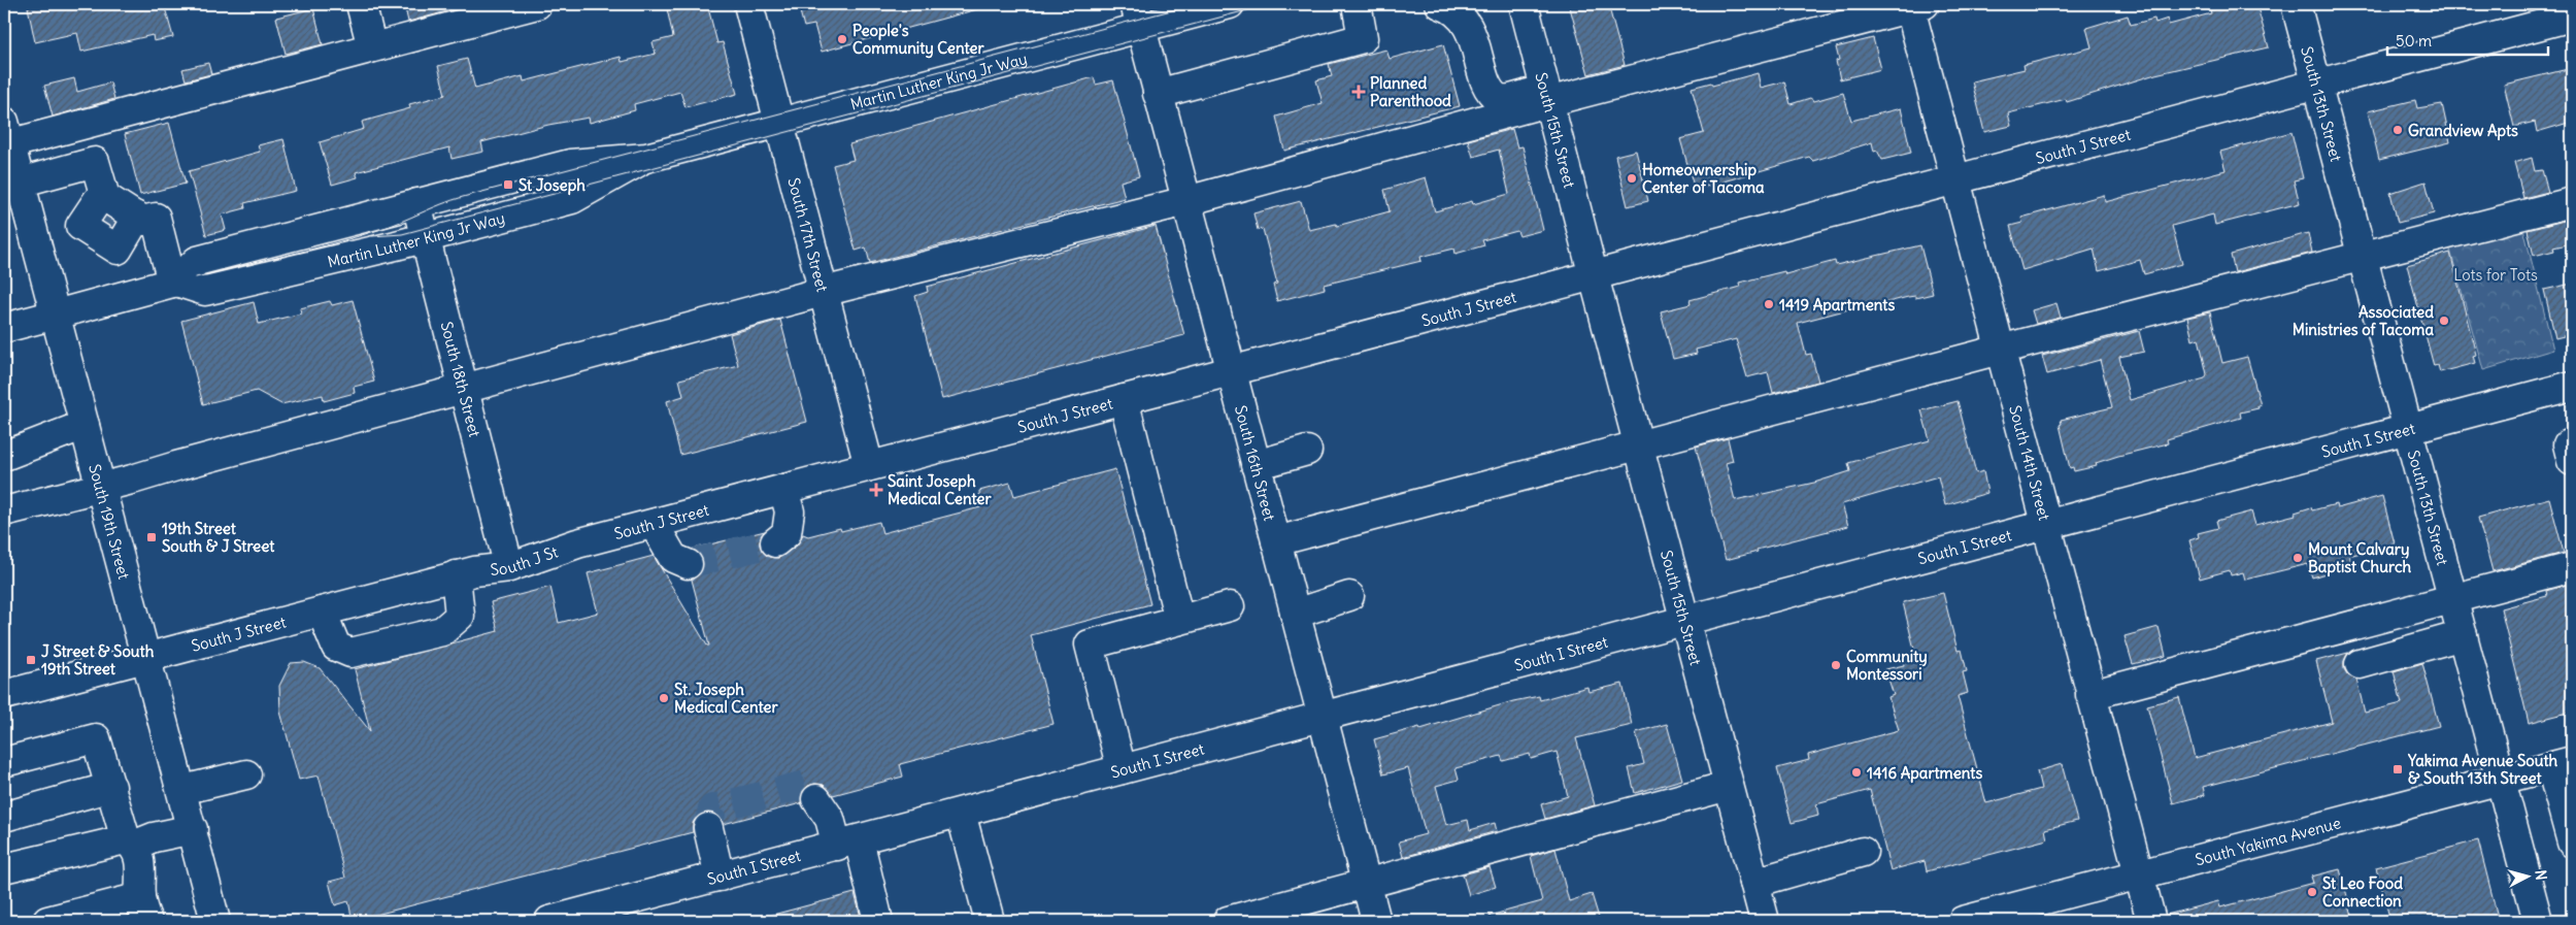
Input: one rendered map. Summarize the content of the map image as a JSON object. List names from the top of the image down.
{
  "streets": {
    "street": [
      "Martin Luther King Jr Way",
      "South 13th Street",
      "South 15th Street",
      "South J Street",
      "South 17th Street",
      "South 18th Street",
      "South I Street",
      "South 16th Street",
      "South 14th Street",
      "South 19th Street",
      "South J St",
      "South Yakima Avenue"
    ]
  },
  "crossings": [
    ["Martin Luther King Jr Way", "South 17th Street"],
    ["Martin Luther King Jr Way", "South 18th Street"],
    ["Martin Luther King Jr Way", "South 16th Street"],
    ["South 13th Street", "South J Street"],
    ["South 13th Street", "South I Street"],
    ["South 13th Street", "South Yakima Avenue"],
    ["South 15th Street", "South J Street"],
    ["South 15th Street", "South I Street"],
    ["South J Street", "South 17th Street"],
    ["South J Street", "South 16th Street"],
    ["South J Street", "South 14th Street"],
    ["South J Street", "South 19th Street"],
    ["South J Street", "South J St"],
    ["South 18th Street", "South J St"],
    ["South I Street", "South 16th Street"],
    ["South I Street", "South 14th Street"],
    ["South 14th Street", "South Yakima Avenue"]
  ],
  "parks": ["Lots for Tots"],
  "places": {
    "other": [
      "People's Community Center",
      "Grandview Apts",
      "Homeownership Center of Tacoma",
      "1419 Apartments",
      "Associated Ministries of Tacoma",
      "Mount Calvary Baptist Church",
      "Community Montessori",
      "St. Joseph Medical Center",
      "1416 Apartments",
      "St Leo Food Connection"
    ],
    "health": ["Planned Parenthood", "Saint Joseph Medical Center"],
    "transit": [
      "St Joseph",
      "19th Street South & J Street",
      "J Street & South 19th Street",
      "Yakima Avenue South & South 13th Street"
    ]
  },
  "scale_bar": "50 m",
  "north": "right"
}
